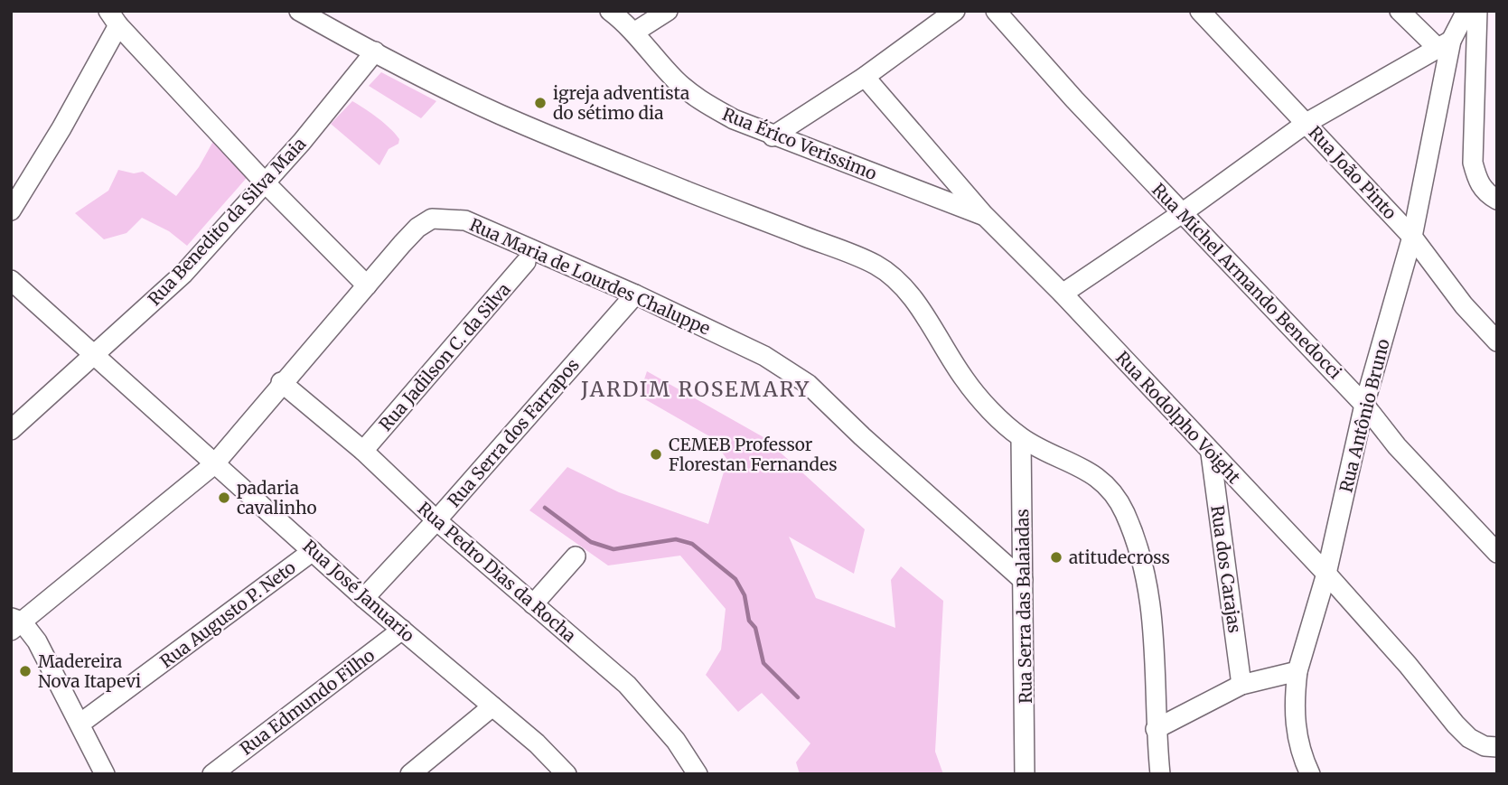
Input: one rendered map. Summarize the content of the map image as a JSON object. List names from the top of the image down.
{
  "streets": {
    "street": [
      "Rua Érico Verissimo",
      "Rua João Pinto",
      "Rua Benedito da Silva Maia",
      "Rua Maria de Lourdes Chaluppe",
      "Rua Michel Armando Benedocci",
      "Rua Jadilson C. da Silva",
      "Rua Antônio Bruno",
      "Rua Rodolpho Voight",
      "Rua Serra dos Farrapos",
      "Rua dos Carajas",
      "Rua Pedro Dias da Rocha",
      "Rua José Januario",
      "Rua Serra das Balaiadas",
      "Rua Augusto P. Neto",
      "Rua Edmundo Filho"
    ]
  },
  "crossings": [
    ["Rua Érico Verissimo", "Rua Rodolpho Voight"],
    ["Rua João Pinto", "Rua Antônio Bruno"],
    ["Rua Benedito da Silva Maia", "Rua José Januario"],
    ["Rua Maria de Lourdes Chaluppe", "Rua Serra dos Farrapos"],
    ["Rua Maria de Lourdes Chaluppe", "Rua Pedro Dias da Rocha"],
    ["Rua Maria de Lourdes Chaluppe", "Rua José Januario"],
    ["Rua Maria de Lourdes Chaluppe", "Rua Serra das Balaiadas"],
    ["Rua Michel Armando Benedocci", "Rua Antônio Bruno"],
    ["Rua Jadilson C. da Silva", "Rua Pedro Dias da Rocha"],
    ["Rua Antônio Bruno", "Rua Rodolpho Voight"],
    ["Rua Rodolpho Voight", "Rua dos Carajas"],
    ["Rua Serra dos Farrapos", "Rua Pedro Dias da Rocha"],
    ["Rua Serra dos Farrapos", "Rua José Januario"],
    ["Rua José Januario", "Rua Augusto P. Neto"],
    ["Rua José Januario", "Rua Edmundo Filho"]
  ],
  "districts": ["JARDIM ROSEMARY"],
  "places": [
    "igreja adventista do sétimo dia",
    "CEMEB Professor Florestan Fernandes",
    "padaria cavalinho",
    "atitudecross",
    "Madereira Nova Itapevi"
  ]
}
